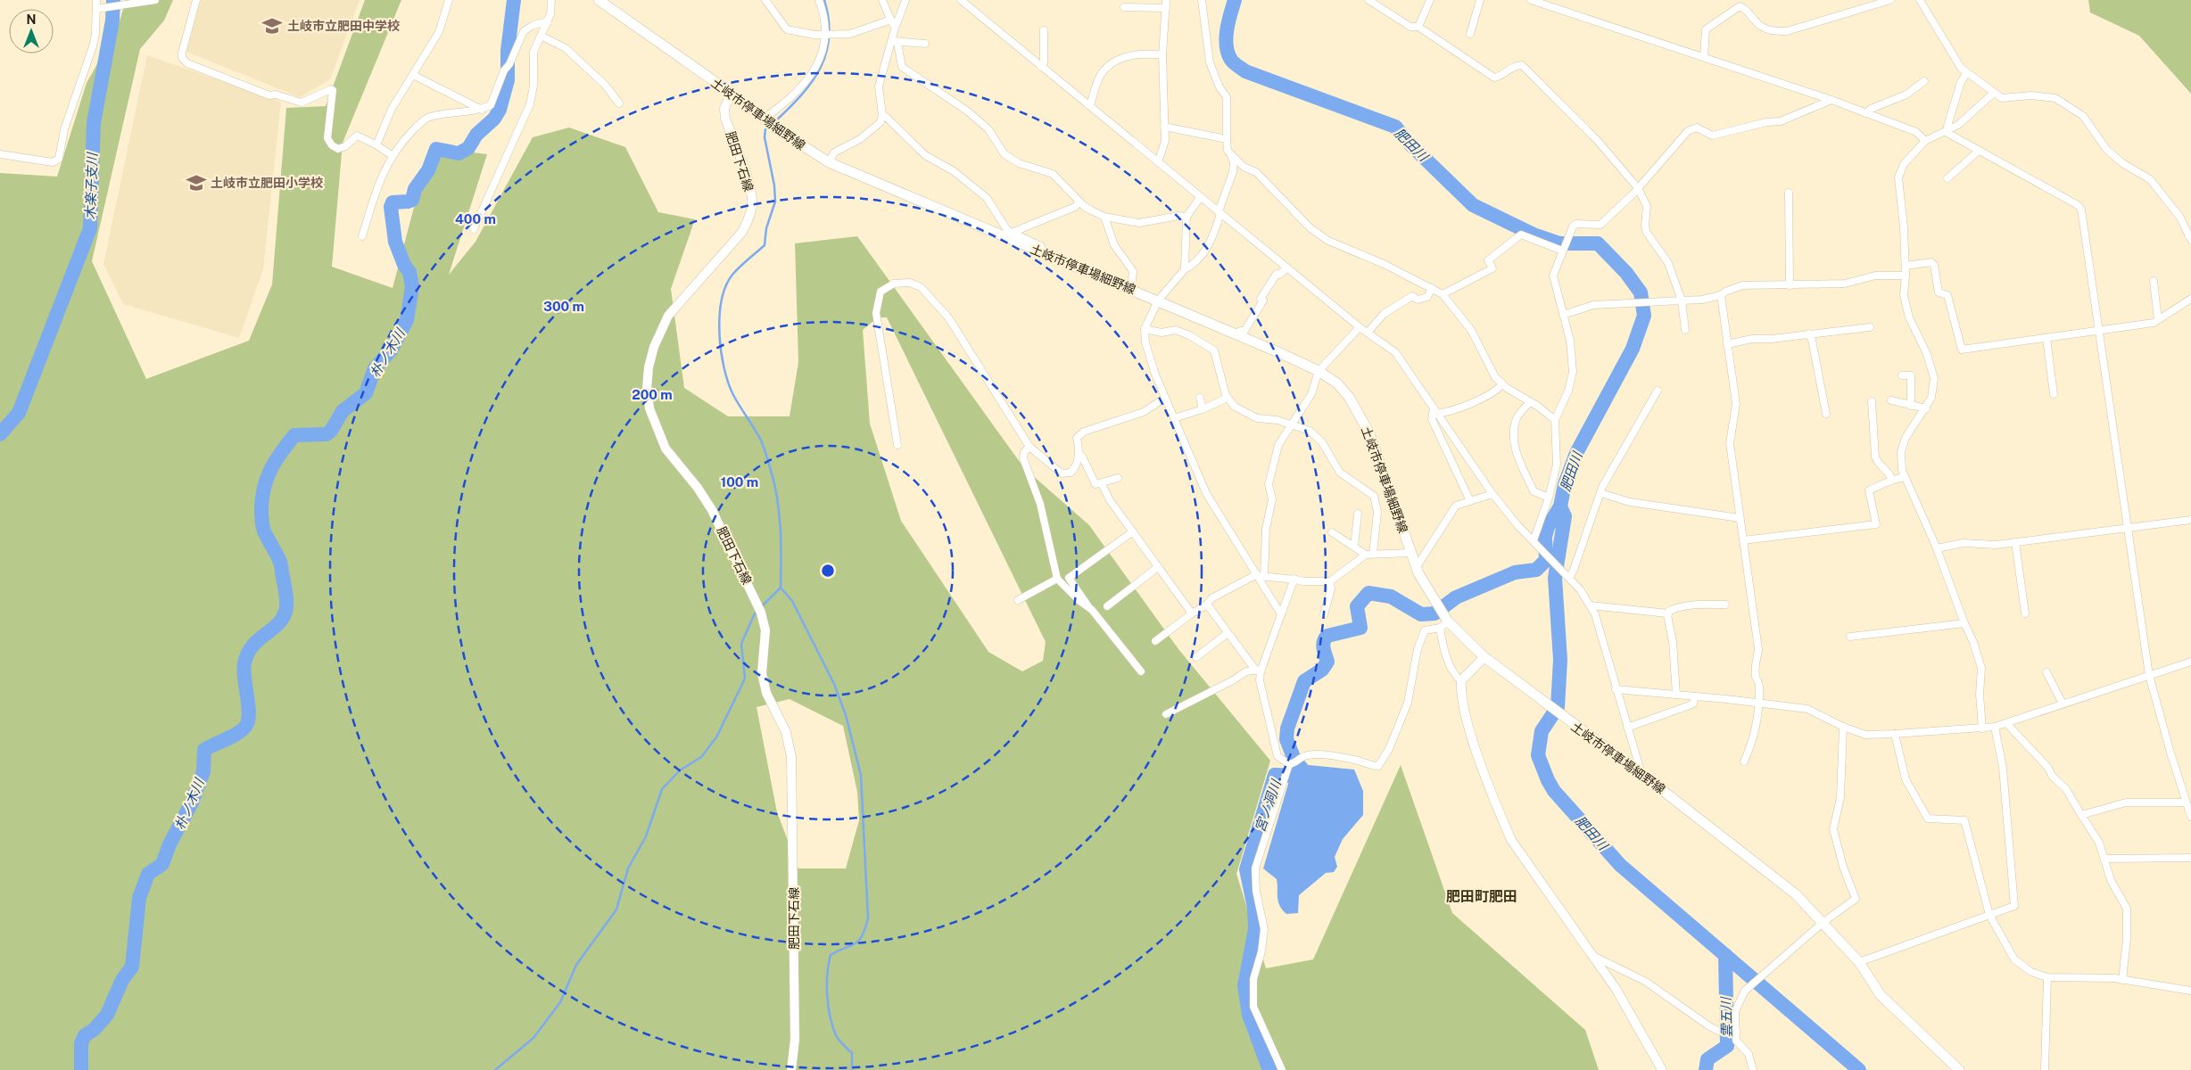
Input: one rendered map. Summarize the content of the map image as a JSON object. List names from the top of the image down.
{
  "streets": {
    "main road": ["土岐市停車場細野線", "肥田下石線"]
  },
  "crossings": [
    ["土岐市停車場細野線", "肥田下石線"]
  ],
  "districts": ["肥田町肥田"],
  "water": [
    "肥田川",
    "木楽子支川",
    "朴ノ木川",
    "宮ノ洞川",
    "雲五川"
  ],
  "places": {
    "school or university": ["土岐市立肥田中学校", "土岐市立肥田小学校"]
  },
  "north": "top",
  "rings": [
    "400 m",
    "300 m",
    "200 m",
    "100 m"
  ]
}
